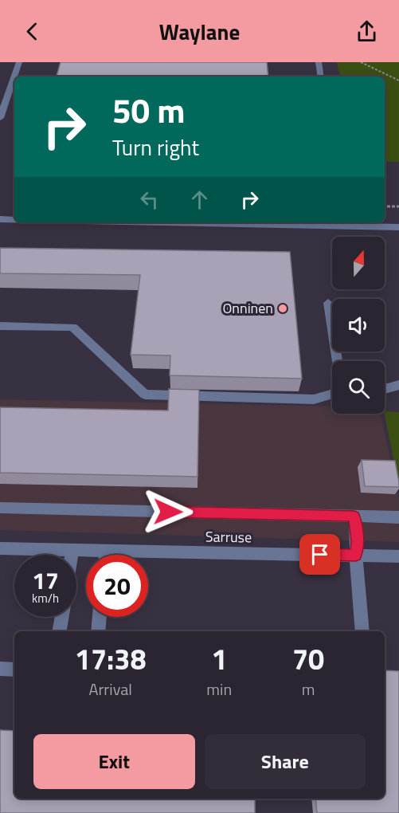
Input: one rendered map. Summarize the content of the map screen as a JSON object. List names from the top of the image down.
{
  "streets": {
    "lane": ["Sarruse"]
  },
  "places": ["Onninen"],
  "north": "top",
  "page": {
    "header": "Waylane",
    "turn": ["50 m", "Turn right"],
    "speed": "17 km/h",
    "limit": "20",
    "eta": [
      "17:38",
      "Arrival",
      "1",
      "min",
      "70",
      "m"
    ],
    "buttons": ["Exit", "Share"]
  }
}
